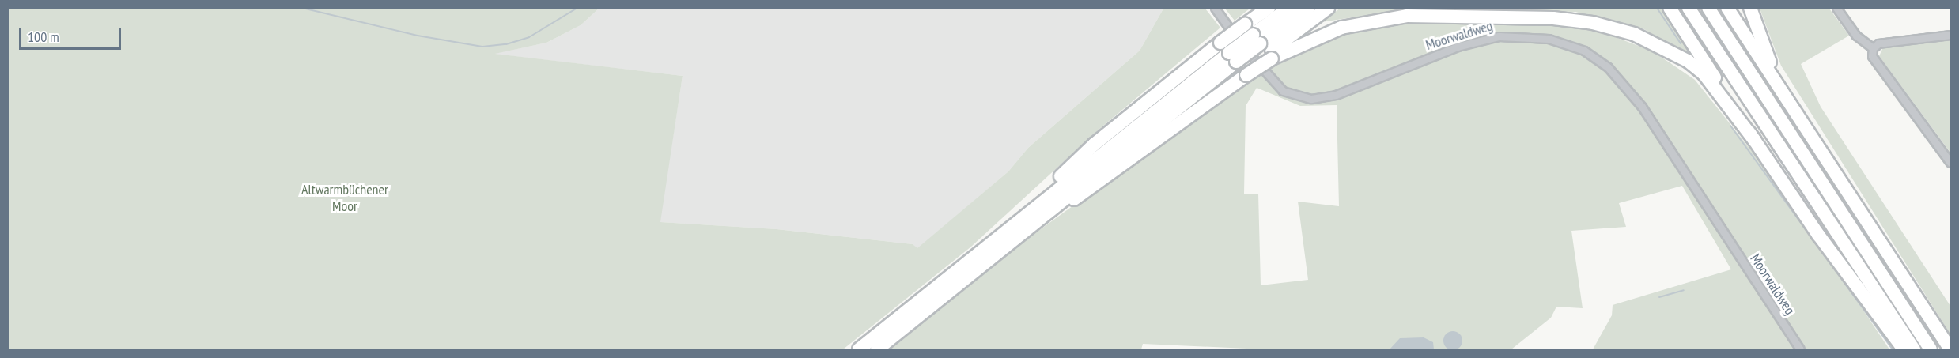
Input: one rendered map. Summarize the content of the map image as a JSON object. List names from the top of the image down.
{
  "streets": {
    "street": ["Moorwaldweg"]
  },
  "parks": ["Altwarmbüchener Moor"],
  "scale_bar": "100 m"
}
